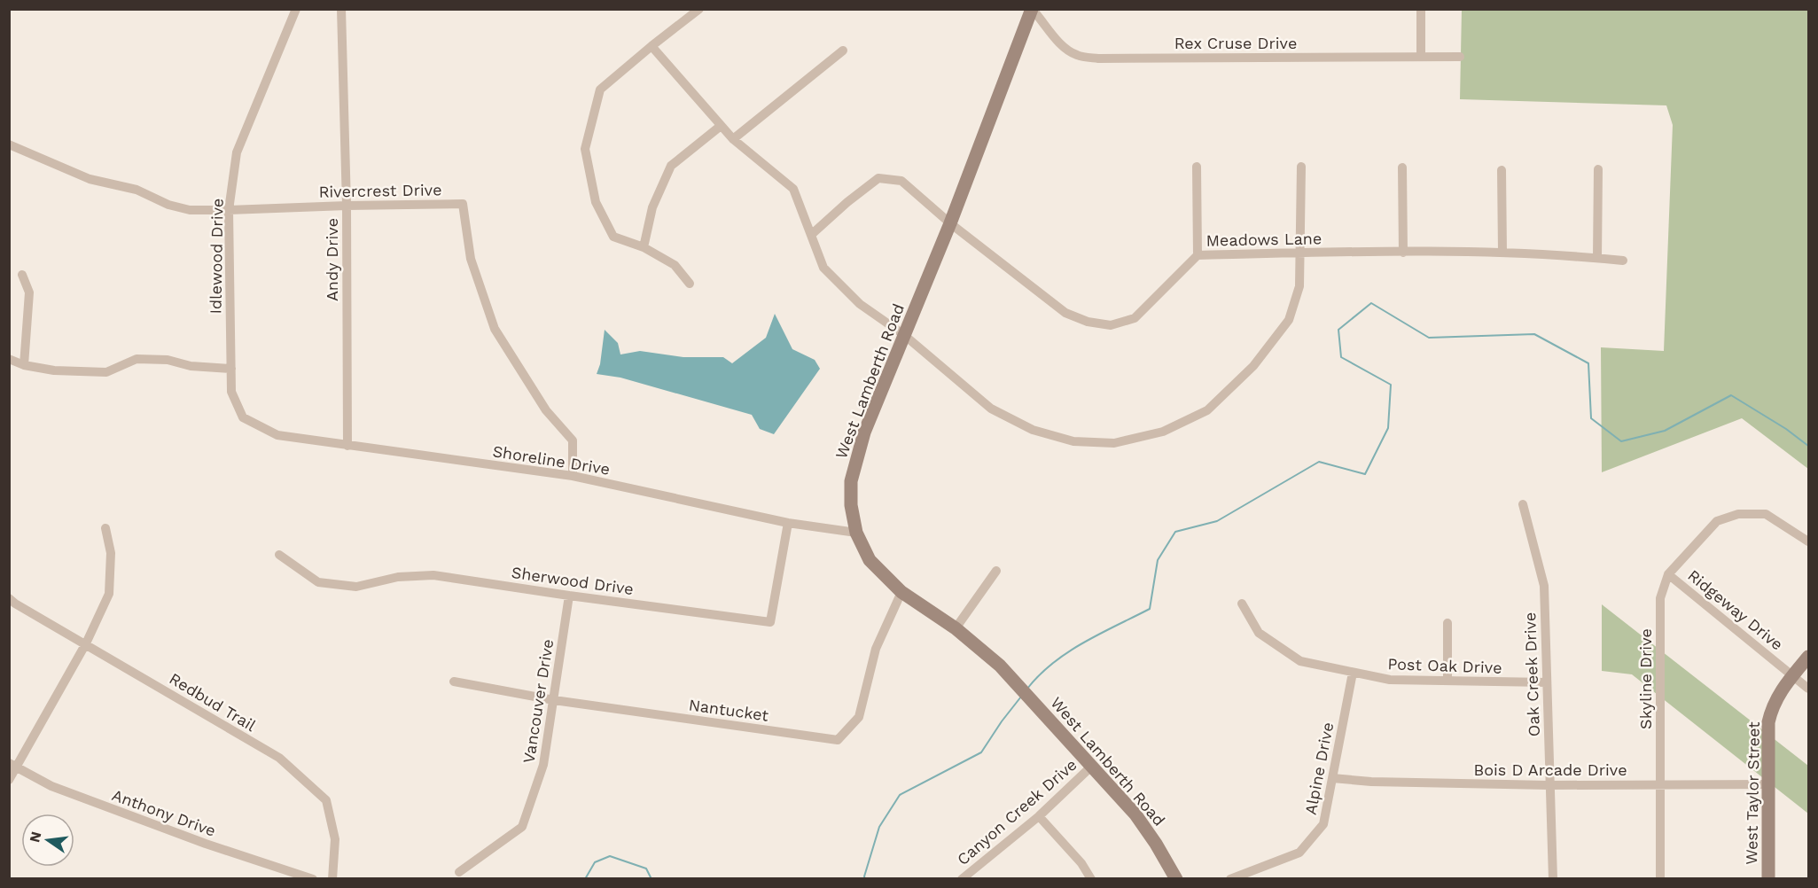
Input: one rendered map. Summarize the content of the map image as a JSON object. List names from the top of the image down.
{
  "streets": {
    "street": [
      "Rex Cruse Drive",
      "Rivercrest Drive",
      "Meadows Lane",
      "Idlewood Drive",
      "Andy Drive",
      "West Lamberth Road",
      "Shoreline Drive",
      "Sherwood Drive",
      "Ridgeway Drive",
      "Post Oak Drive",
      "Oak Creek Drive",
      "Skyline Drive",
      "Vancouver Drive",
      "Redbud Trail",
      "Nantucket",
      "Alpine Drive",
      "Bois D Arcade Drive",
      "West Taylor Street",
      "Canyon Creek Drive",
      "Anthony Drive"
    ]
  },
  "crossings": [
    ["Rex Cruse Drive", "West Lamberth Road"],
    ["Rivercrest Drive", "Idlewood Drive"],
    ["Rivercrest Drive", "Andy Drive"],
    ["Rivercrest Drive", "Shoreline Drive"],
    ["Meadows Lane", "West Lamberth Road"],
    ["Idlewood Drive", "Shoreline Drive"],
    ["Andy Drive", "Shoreline Drive"],
    ["West Lamberth Road", "Shoreline Drive"],
    ["West Lamberth Road", "Nantucket"],
    ["West Lamberth Road", "Canyon Creek Drive"],
    ["Shoreline Drive", "Sherwood Drive"],
    ["Sherwood Drive", "Vancouver Drive"],
    ["Ridgeway Drive", "Skyline Drive"],
    ["Ridgeway Drive", "West Taylor Street"],
    ["Post Oak Drive", "Oak Creek Drive"],
    ["Post Oak Drive", "Alpine Drive"],
    ["Oak Creek Drive", "Bois D Arcade Drive"],
    ["Skyline Drive", "Bois D Arcade Drive"],
    ["Vancouver Drive", "Nantucket"],
    ["Alpine Drive", "Bois D Arcade Drive"],
    ["Bois D Arcade Drive", "West Taylor Street"]
  ],
  "north": "left"
}
